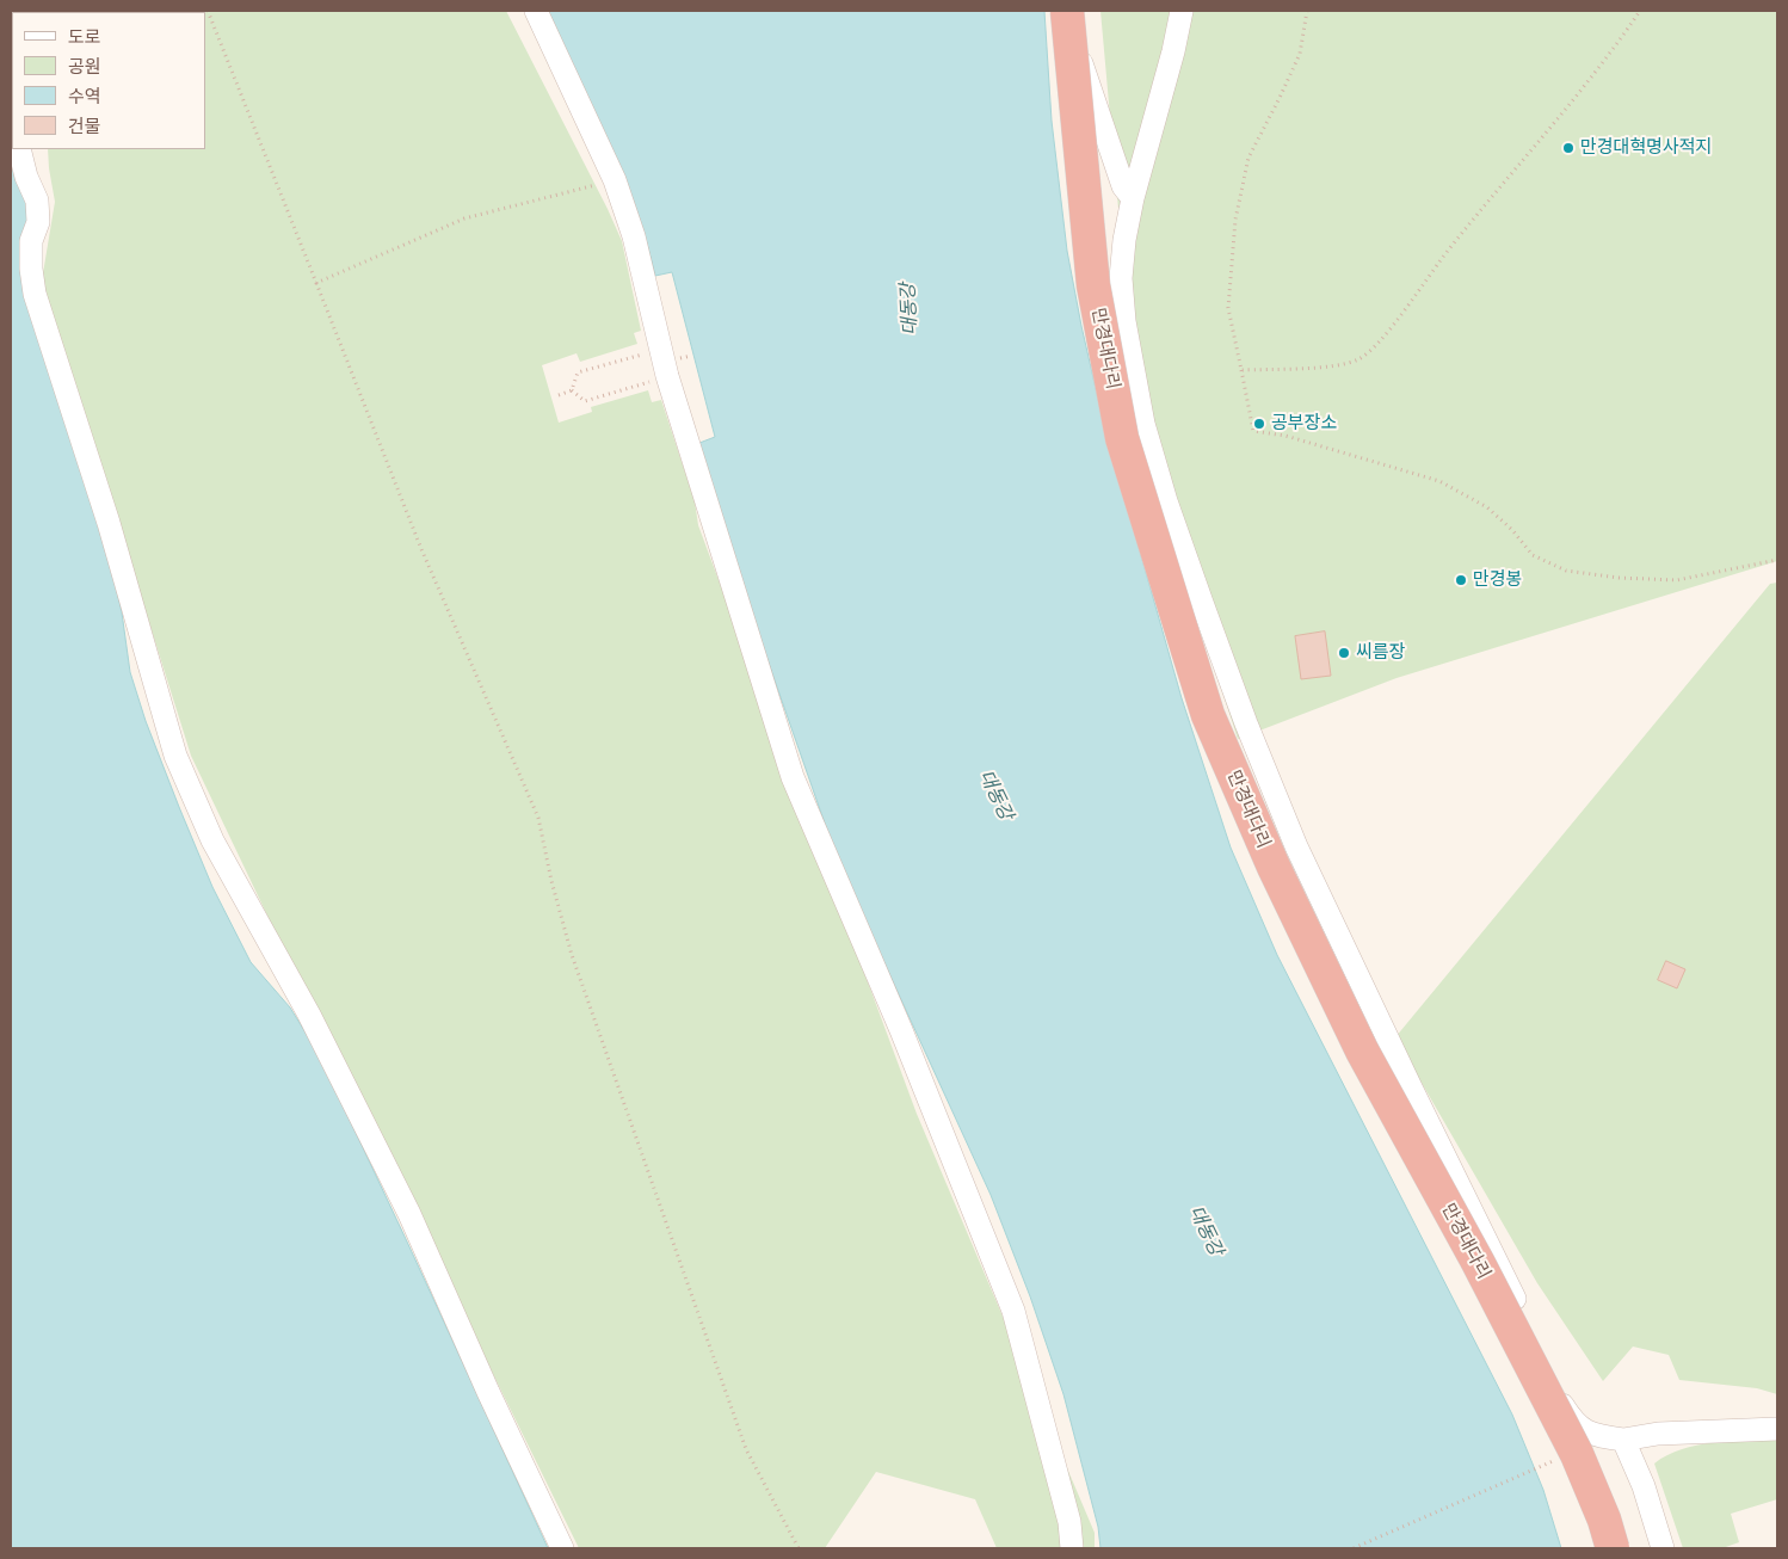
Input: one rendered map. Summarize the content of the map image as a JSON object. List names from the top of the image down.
{
  "streets": {
    "highway": ["만경대다리"]
  },
  "water": ["대동강"],
  "places": [
    "만경대혁명사적지",
    "공부장소",
    "만경봉",
    "씨름장"
  ],
  "legend": [
    "도로",
    "공원",
    "수역",
    "건물"
  ]
}
